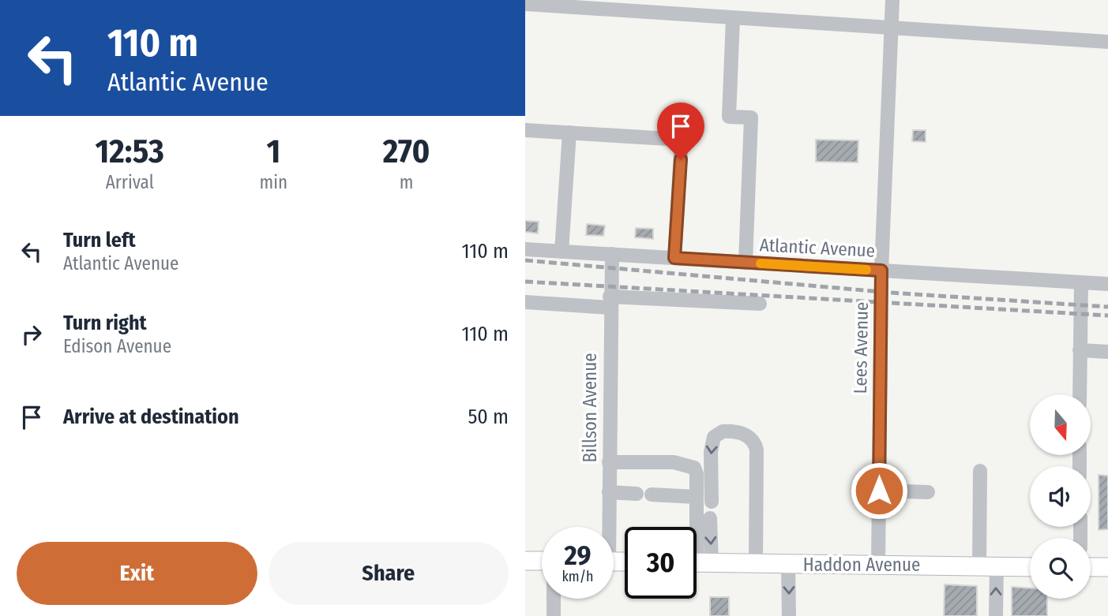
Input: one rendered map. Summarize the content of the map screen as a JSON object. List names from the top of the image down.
{
  "streets": {
    "main road": ["Haddon Avenue"],
    "street": ["Atlantic Avenue", "Lees Avenue", "Billson Avenue"]
  },
  "crossings": [
    ["Atlantic Avenue", "Lees Avenue"],
    ["Atlantic Avenue", "Billson Avenue"],
    ["Lees Avenue", "Haddon Avenue"]
  ],
  "north": "bottom",
  "page": {
    "turn": ["110 m", "Atlantic Avenue"],
    "eta": [
      "12:53",
      "Arrival",
      "1",
      "min",
      "270",
      "m"
    ],
    "list": [
      {
        "name": "Turn left",
        "note": "Atlantic Avenue",
        "value": "110 m"
      },
      {
        "name": "Turn right",
        "note": "Edison Avenue",
        "value": "110 m"
      },
      {
        "name": "Arrive at destination",
        "value": "50 m"
      }
    ],
    "speed": "29 km/h",
    "limit": "30",
    "buttons": ["Exit", "Share"]
  }
}
